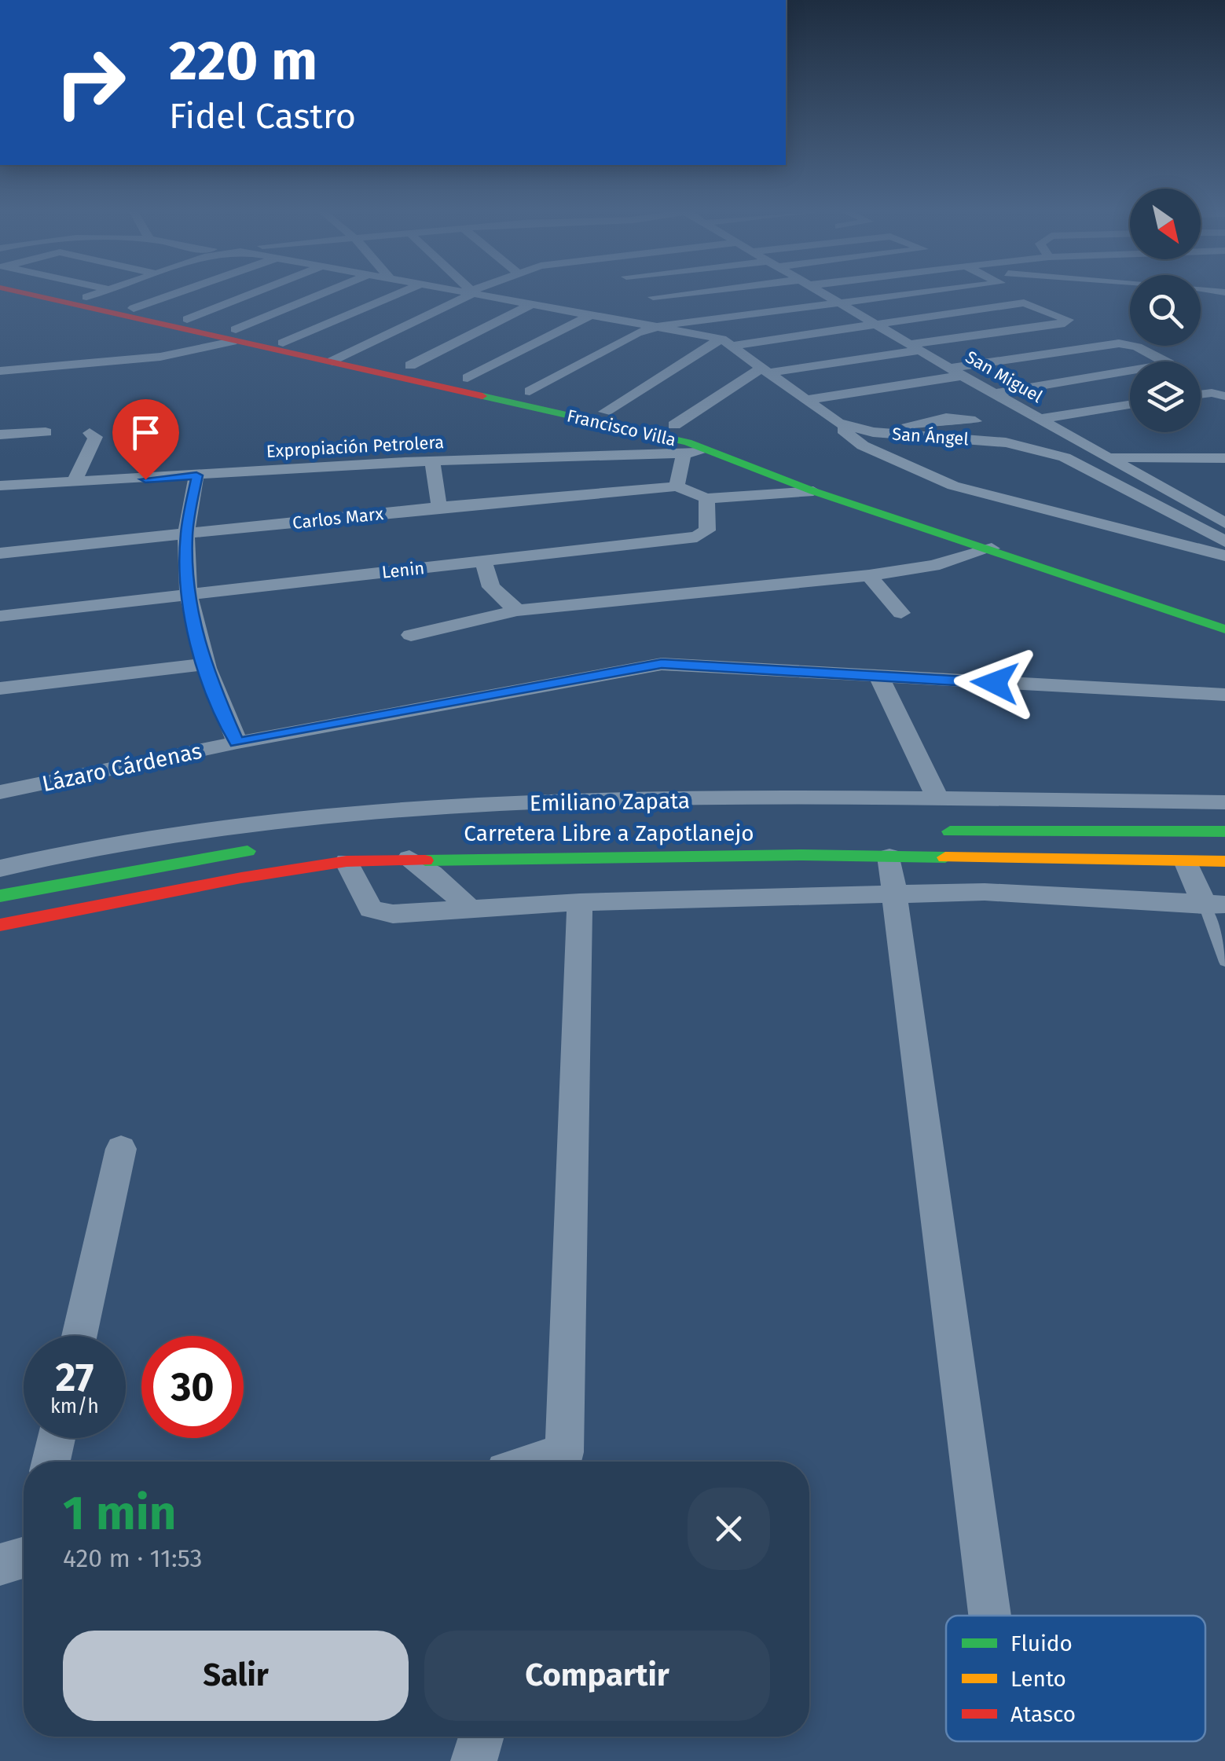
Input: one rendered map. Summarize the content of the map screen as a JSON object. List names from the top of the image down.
{
  "streets": {
    "street": [
      "San Miguel",
      "Francisco Villa",
      "San Ángel",
      "Expropiación Petrolera",
      "Carlos Marx",
      "Lenin",
      "Lázaro Cárdenas",
      "Emiliano Zapata",
      "Carretera Libre a Zapotlanejo"
    ]
  },
  "crossings": [
    ["Francisco Villa", "Expropiación Petrolera"]
  ],
  "legend": ["Fluido", "Lento", "Atasco"],
  "north": "bottom right",
  "page": {
    "turn": ["220 m", "Fidel Castro"],
    "speed": "27 km/h",
    "limit": "30",
    "heading": ["1 min", "420 m · 11:53"],
    "buttons": ["Salir", "Compartir"]
  }
}
